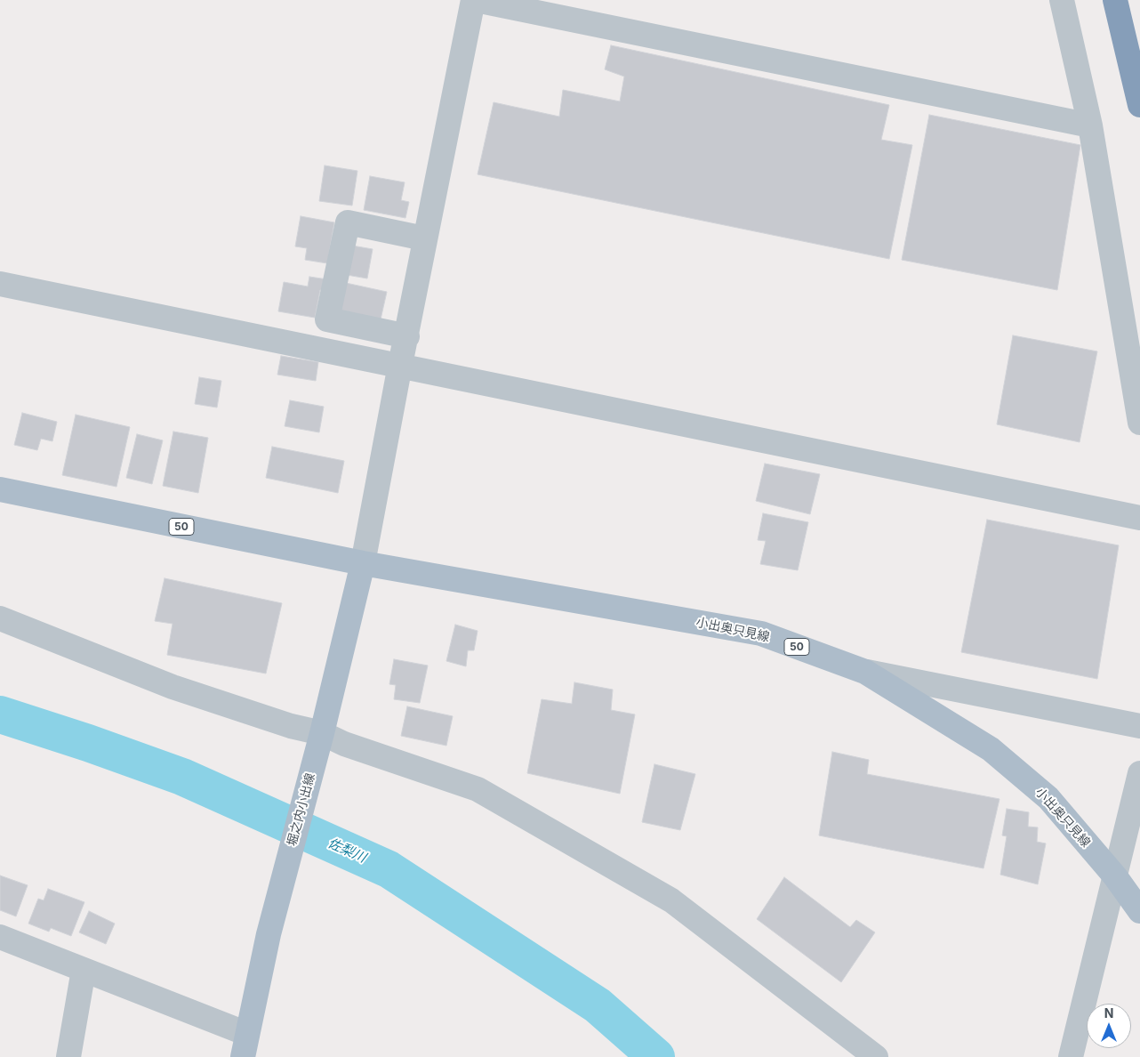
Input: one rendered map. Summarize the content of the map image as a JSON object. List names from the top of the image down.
{
  "streets": {
    "main road": ["50", "小出奥只見線", "堀之内小出線"]
  },
  "crossings": [
    ["50", "小出奥只見線"],
    ["50", "堀之内小出線"],
    ["小出奥只見線", "堀之内小出線"]
  ],
  "water": ["佐梨川"],
  "north": "top"
}
